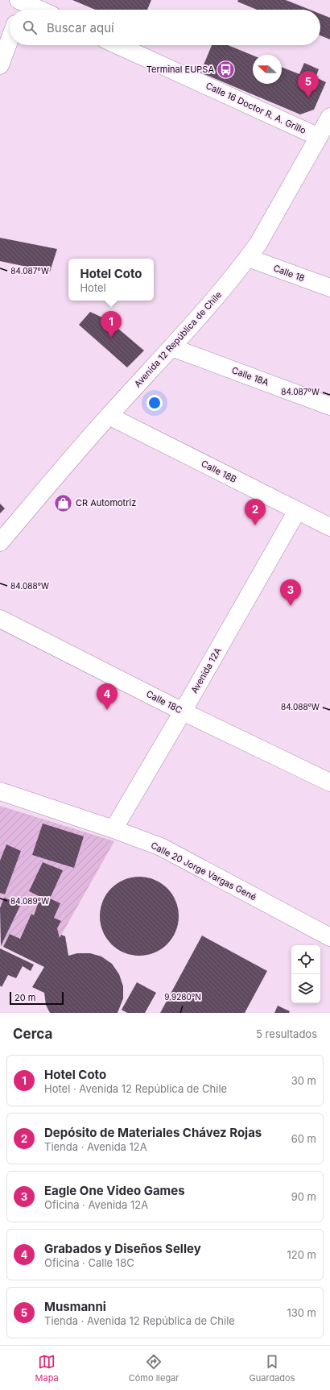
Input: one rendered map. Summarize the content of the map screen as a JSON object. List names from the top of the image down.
{
  "streets": {
    "street": [
      "Calle 16 Doctor R. A. Grillo",
      "Calle 18",
      "Avenida 12 República de Chile",
      "Calle 18A",
      "Calle 18B",
      "Avenida 12A",
      "Calle 18C",
      "Calle 20 Jorge Vargas Gené"
    ]
  },
  "crossings": [
    ["Calle 16 Doctor R. A. Grillo", "Avenida 12 República de Chile"],
    ["Calle 18", "Avenida 12 República de Chile"],
    ["Avenida 12 República de Chile", "Calle 18A"],
    ["Avenida 12 República de Chile", "Calle 18B"],
    ["Calle 18B", "Avenida 12A"],
    ["Avenida 12A", "Calle 18C"],
    ["Avenida 12A", "Calle 20 Jorge Vargas Gené"]
  ],
  "places": {
    "bus stop": ["Terminal EUPSA"],
    "shop": ["CR Automotriz"]
  },
  "scale_bar": "20 m",
  "north": "left",
  "page": {
    "search": "Buscar aquí",
    "pins": [
      "5",
      "1",
      "2",
      "3",
      "4"
    ],
    "popup": ["Hotel Coto", "Hotel"],
    "scale": "20 m",
    "heading": ["Cerca", "5 resultados"],
    "list": [
      {
        "mark": "1",
        "name": "Hotel Coto",
        "note": "Hotel · Avenida 12 República de Chile",
        "value": "30 m"
      },
      {
        "mark": "2",
        "name": "Depósito de Materiales Chávez Rojas",
        "note": "Tienda · Avenida 12A",
        "value": "60 m"
      },
      {
        "mark": "3",
        "name": "Eagle One Video Games",
        "note": "Oficina · Avenida 12A",
        "value": "90 m"
      },
      {
        "mark": "4",
        "name": "Grabados y Diseños Selley",
        "note": "Oficina · Calle 18C",
        "value": "120 m"
      },
      {
        "mark": "5",
        "name": "Musmanni",
        "note": "Tienda · Avenida 12 República de Chile",
        "value": "130 m"
      }
    ],
    "nav": ["Mapa", "Cómo llegar", "Guardados"]
  },
  "coordinates": [
    "84.087°W",
    "84.088°W",
    "84.089°W",
    "9.9280°N"
  ]
}
